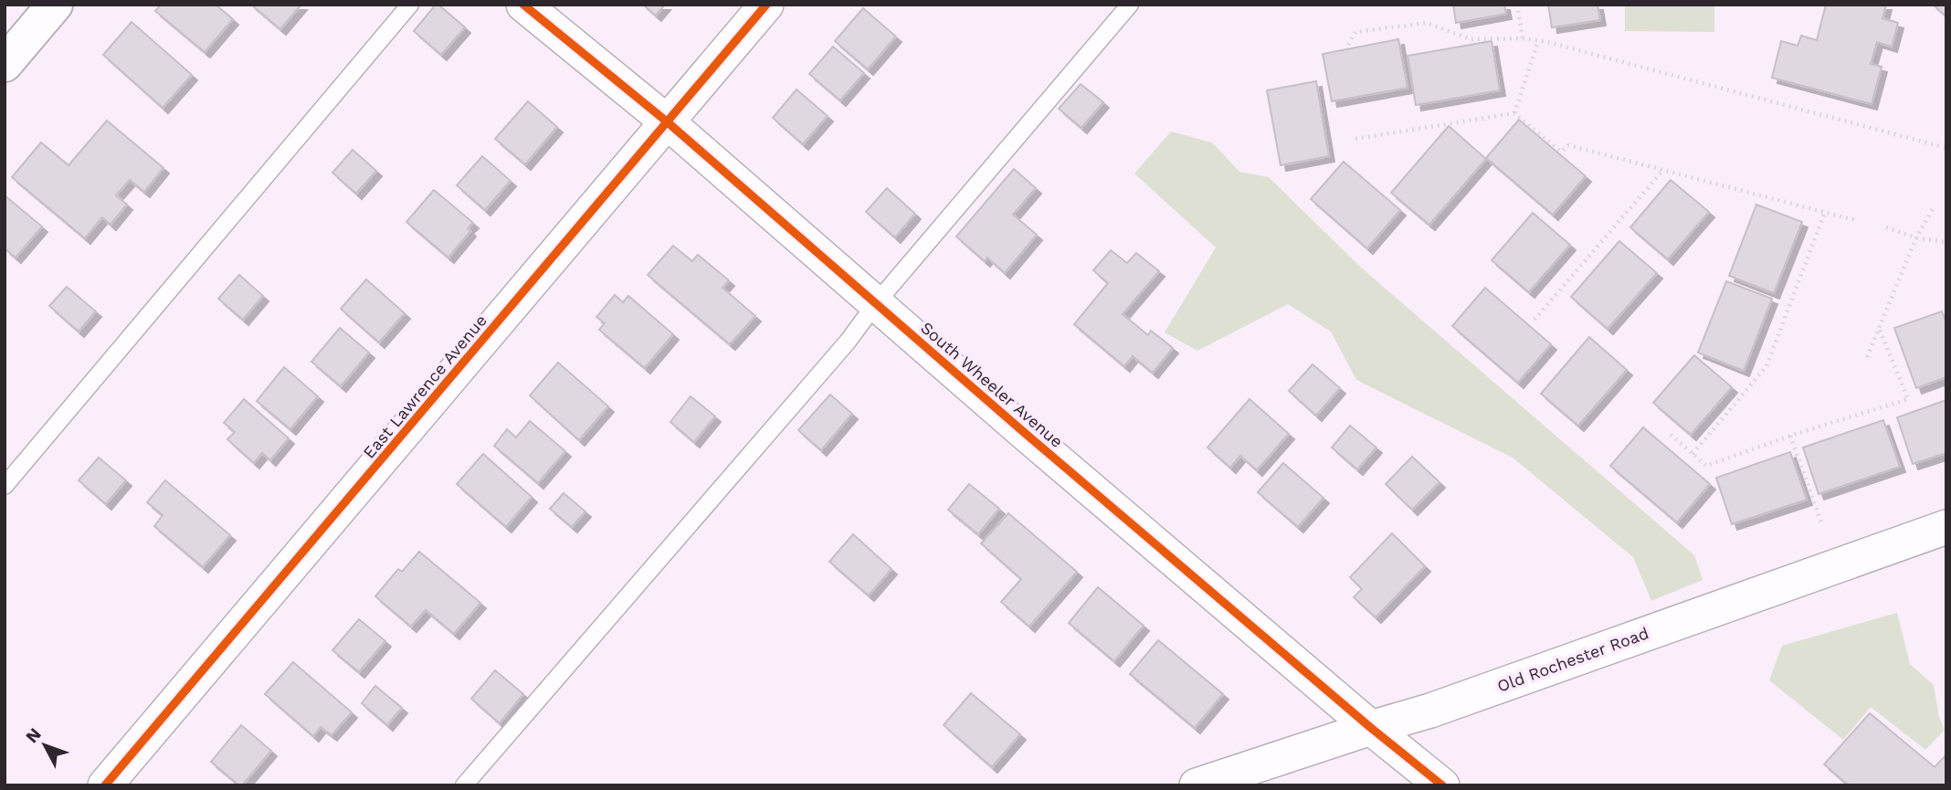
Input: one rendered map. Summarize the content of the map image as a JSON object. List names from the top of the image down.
{
  "streets": {
    "street": ["South Wheeler Avenue", "East Lawrence Avenue", "Old Rochester Road"]
  },
  "crossings": [
    ["South Wheeler Avenue", "East Lawrence Avenue"],
    ["South Wheeler Avenue", "Old Rochester Road"]
  ],
  "north": "top left"
}
